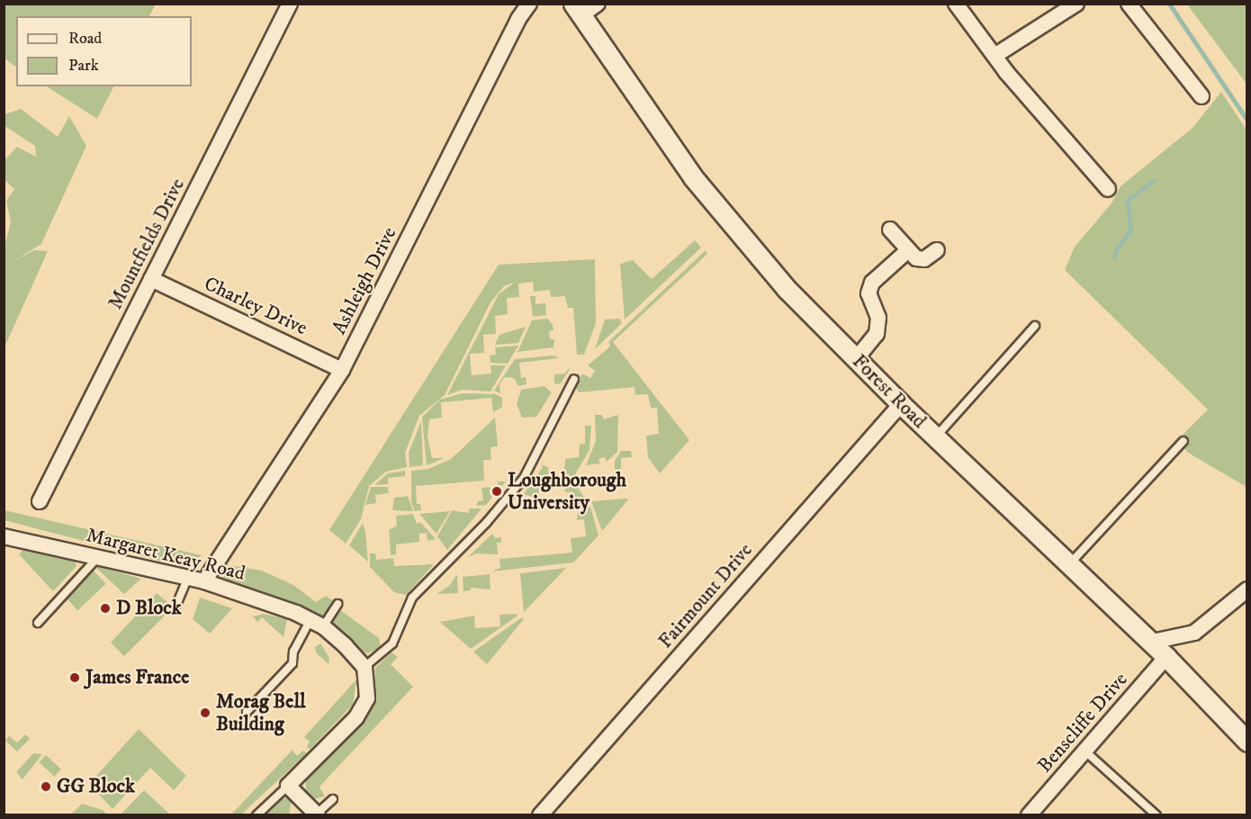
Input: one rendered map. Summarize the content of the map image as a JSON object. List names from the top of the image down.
{
  "streets": {
    "street": [
      "Mountfields Drive",
      "Ashleigh Drive",
      "Charley Drive",
      "Forest Road",
      "Margaret Keay Road",
      "Fairmount Drive",
      "Benscliffe Drive"
    ]
  },
  "crossings": [
    ["Mountfields Drive", "Charley Drive"],
    ["Ashleigh Drive", "Charley Drive"],
    ["Ashleigh Drive", "Margaret Keay Road"],
    ["Forest Road", "Fairmount Drive"],
    ["Forest Road", "Benscliffe Drive"]
  ],
  "places": [
    "Loughborough University",
    "D Block",
    "James France",
    "Morag Bell Building",
    "GG Block"
  ],
  "legend": ["Road", "Park"]
}
